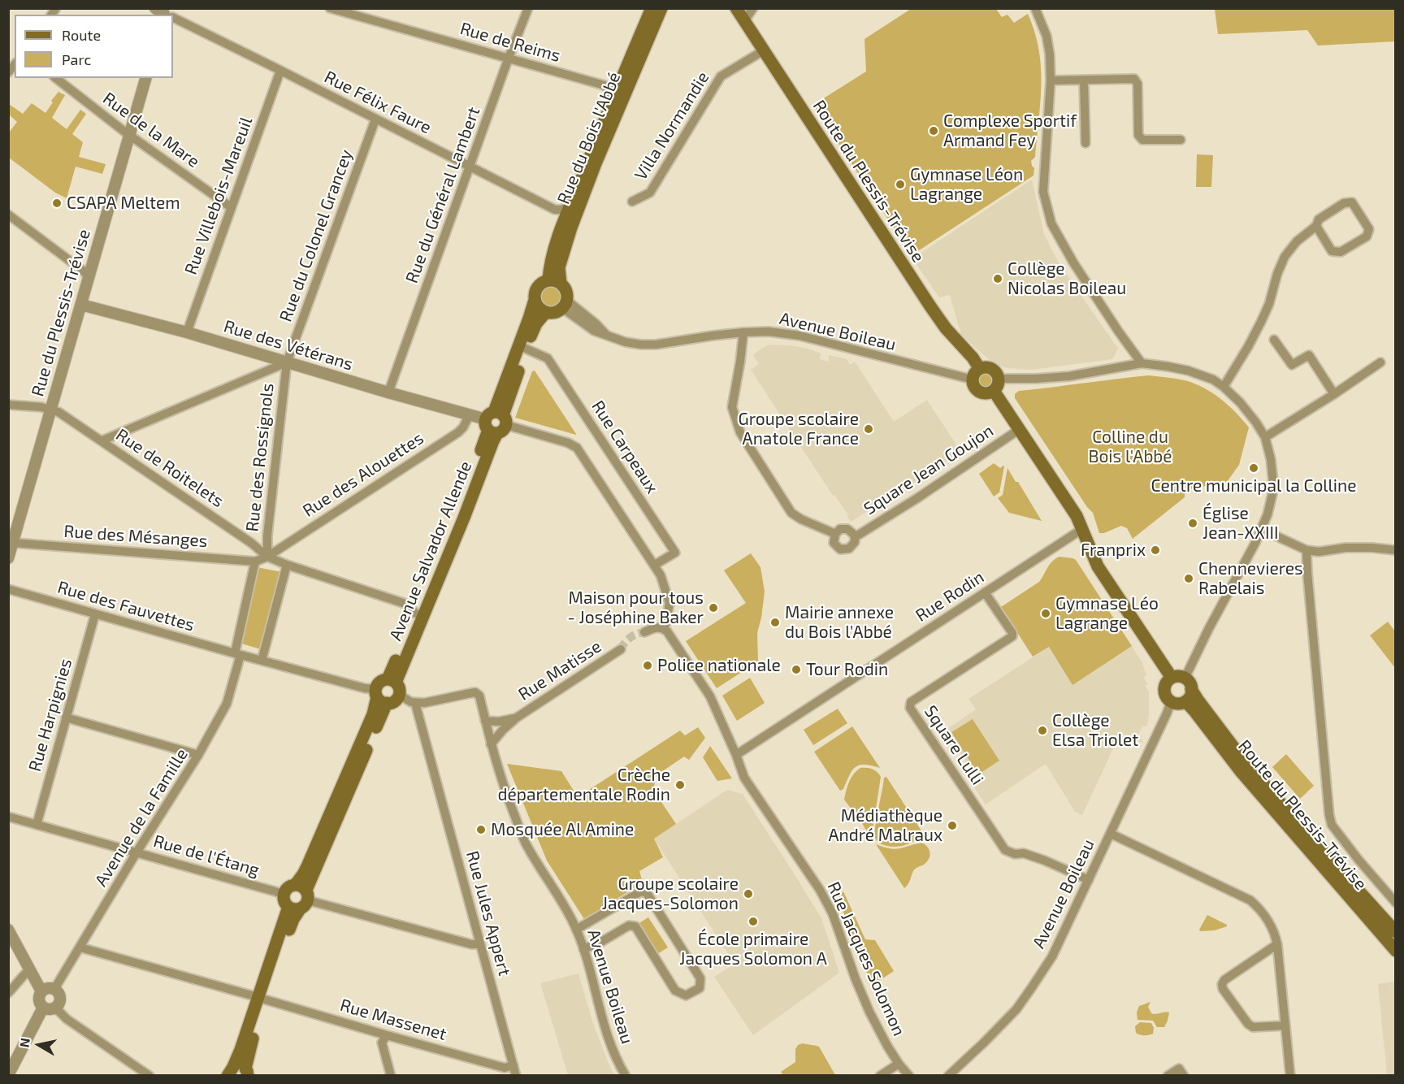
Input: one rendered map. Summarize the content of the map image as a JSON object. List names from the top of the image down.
{
  "streets": {
    "main road": ["Rue du Bois l'Abbé", "Route du Plessis-Trévise", "Avenue Salvador Allende"],
    "street": [
      "Rue de Reims",
      "Rue Félix Faure",
      "Villa Normandie",
      "Rue de la Mare",
      "Rue du Général Lambert",
      "Rue Villebois-Mareuil",
      "Rue du Colonel Grancey",
      "Rue du Plessis-Trévise",
      "Avenue Boileau",
      "Rue des Vétérans",
      "Rue Carpeaux",
      "Rue des Rossignols",
      "Rue de Roitelets",
      "Square Jean Goujon",
      "Rue des Alouettes",
      "Rue des Mésanges",
      "Rue Rodin",
      "Rue des Fauvettes",
      "Rue Matisse",
      "Rue Harpignies",
      "Square Lulli",
      "Avenue de la Famille",
      "Rue de l'Étang",
      "Rue Jules Appert",
      "Rue Jacques Solomon",
      "Rue Massenet"
    ]
  },
  "crossings": [
    ["Rue de Reims", "Rue du Général Lambert"],
    ["Rue Félix Faure", "Rue du Général Lambert"],
    ["Rue Félix Faure", "Rue Villebois-Mareuil"],
    ["Rue Félix Faure", "Rue du Colonel Grancey"],
    ["Villa Normandie", "Route du Plessis-Trévise"],
    ["Rue de la Mare", "Rue Villebois-Mareuil"],
    ["Rue de la Mare", "Rue du Plessis-Trévise"],
    ["Rue du Bois l'Abbé", "Avenue Boileau"],
    ["Rue du Bois l'Abbé", "Avenue Salvador Allende"],
    ["Route du Plessis-Trévise", "Avenue Boileau"],
    ["Rue du Général Lambert", "Rue des Vétérans"],
    ["Rue Villebois-Mareuil", "Rue des Vétérans"],
    ["Rue du Colonel Grancey", "Rue des Vétérans"],
    ["Rue du Colonel Grancey", "Rue des Rossignols"],
    ["Rue du Plessis-Trévise", "Rue des Vétérans"],
    ["Rue du Plessis-Trévise", "Rue de Roitelets"],
    ["Rue du Plessis-Trévise", "Rue des Mésanges"],
    ["Avenue Boileau", "Square Jean Goujon"],
    ["Avenue Boileau", "Avenue Salvador Allende"],
    ["Avenue Boileau", "Square Lulli"],
    ["Avenue Boileau", "Rue Jules Appert"],
    ["Rue des Vétérans", "Rue des Rossignols"],
    ["Rue des Vétérans", "Rue des Alouettes"],
    ["Rue des Vétérans", "Avenue Salvador Allende"],
    ["Rue Carpeaux", "Avenue Salvador Allende"],
    ["Rue des Rossignols", "Rue de Roitelets"],
    ["Rue des Rossignols", "Rue des Alouettes"],
    ["Rue de Roitelets", "Rue des Alouettes"],
    ["Rue de Roitelets", "Avenue Salvador Allende"],
    ["Rue des Alouettes", "Rue des Mésanges"],
    ["Rue des Alouettes", "Avenue de la Famille"],
    ["Rue des Mésanges", "Avenue de la Famille"],
    ["Rue Rodin", "Square Lulli"],
    ["Rue Rodin", "Rue Jacques Solomon"],
    ["Rue des Fauvettes", "Rue Harpignies"],
    ["Rue des Fauvettes", "Avenue de la Famille"],
    ["Rue Harpignies", "Rue de l'Étang"],
    ["Avenue de la Famille", "Rue de l'Étang"],
    ["Avenue de la Famille", "Rue Massenet"],
    ["Rue Jules Appert", "Rue Massenet"]
  ],
  "parks": ["Colline du Bois l'Abbé"],
  "places": [
    "Complexe Sportif Armand Fey",
    "Gymnase Léon Lagrange",
    "CSAPA Meltem",
    "Collège Nicolas Boileau",
    "Groupe scolaire Anatole France",
    "Centre municipal la Colline",
    "Église Jean-XXIII",
    "Franprix",
    "Chennevieres Rabelais",
    "Maison pour tous - Joséphine Baker",
    "Gymnase Léo Lagrange",
    "Mairie annexe du Bois l'Abbé",
    "Police nationale",
    "Tour Rodin",
    "Collège Elsa Triolet",
    "Crèche départementale Rodin",
    "Médiathèque André Malraux",
    "Mosquée Al Amine",
    "Groupe scolaire Jacques-Solomon",
    "École primaire Jacques Solomon A"
  ],
  "legend": ["Route", "Parc"],
  "north": "left"
}
